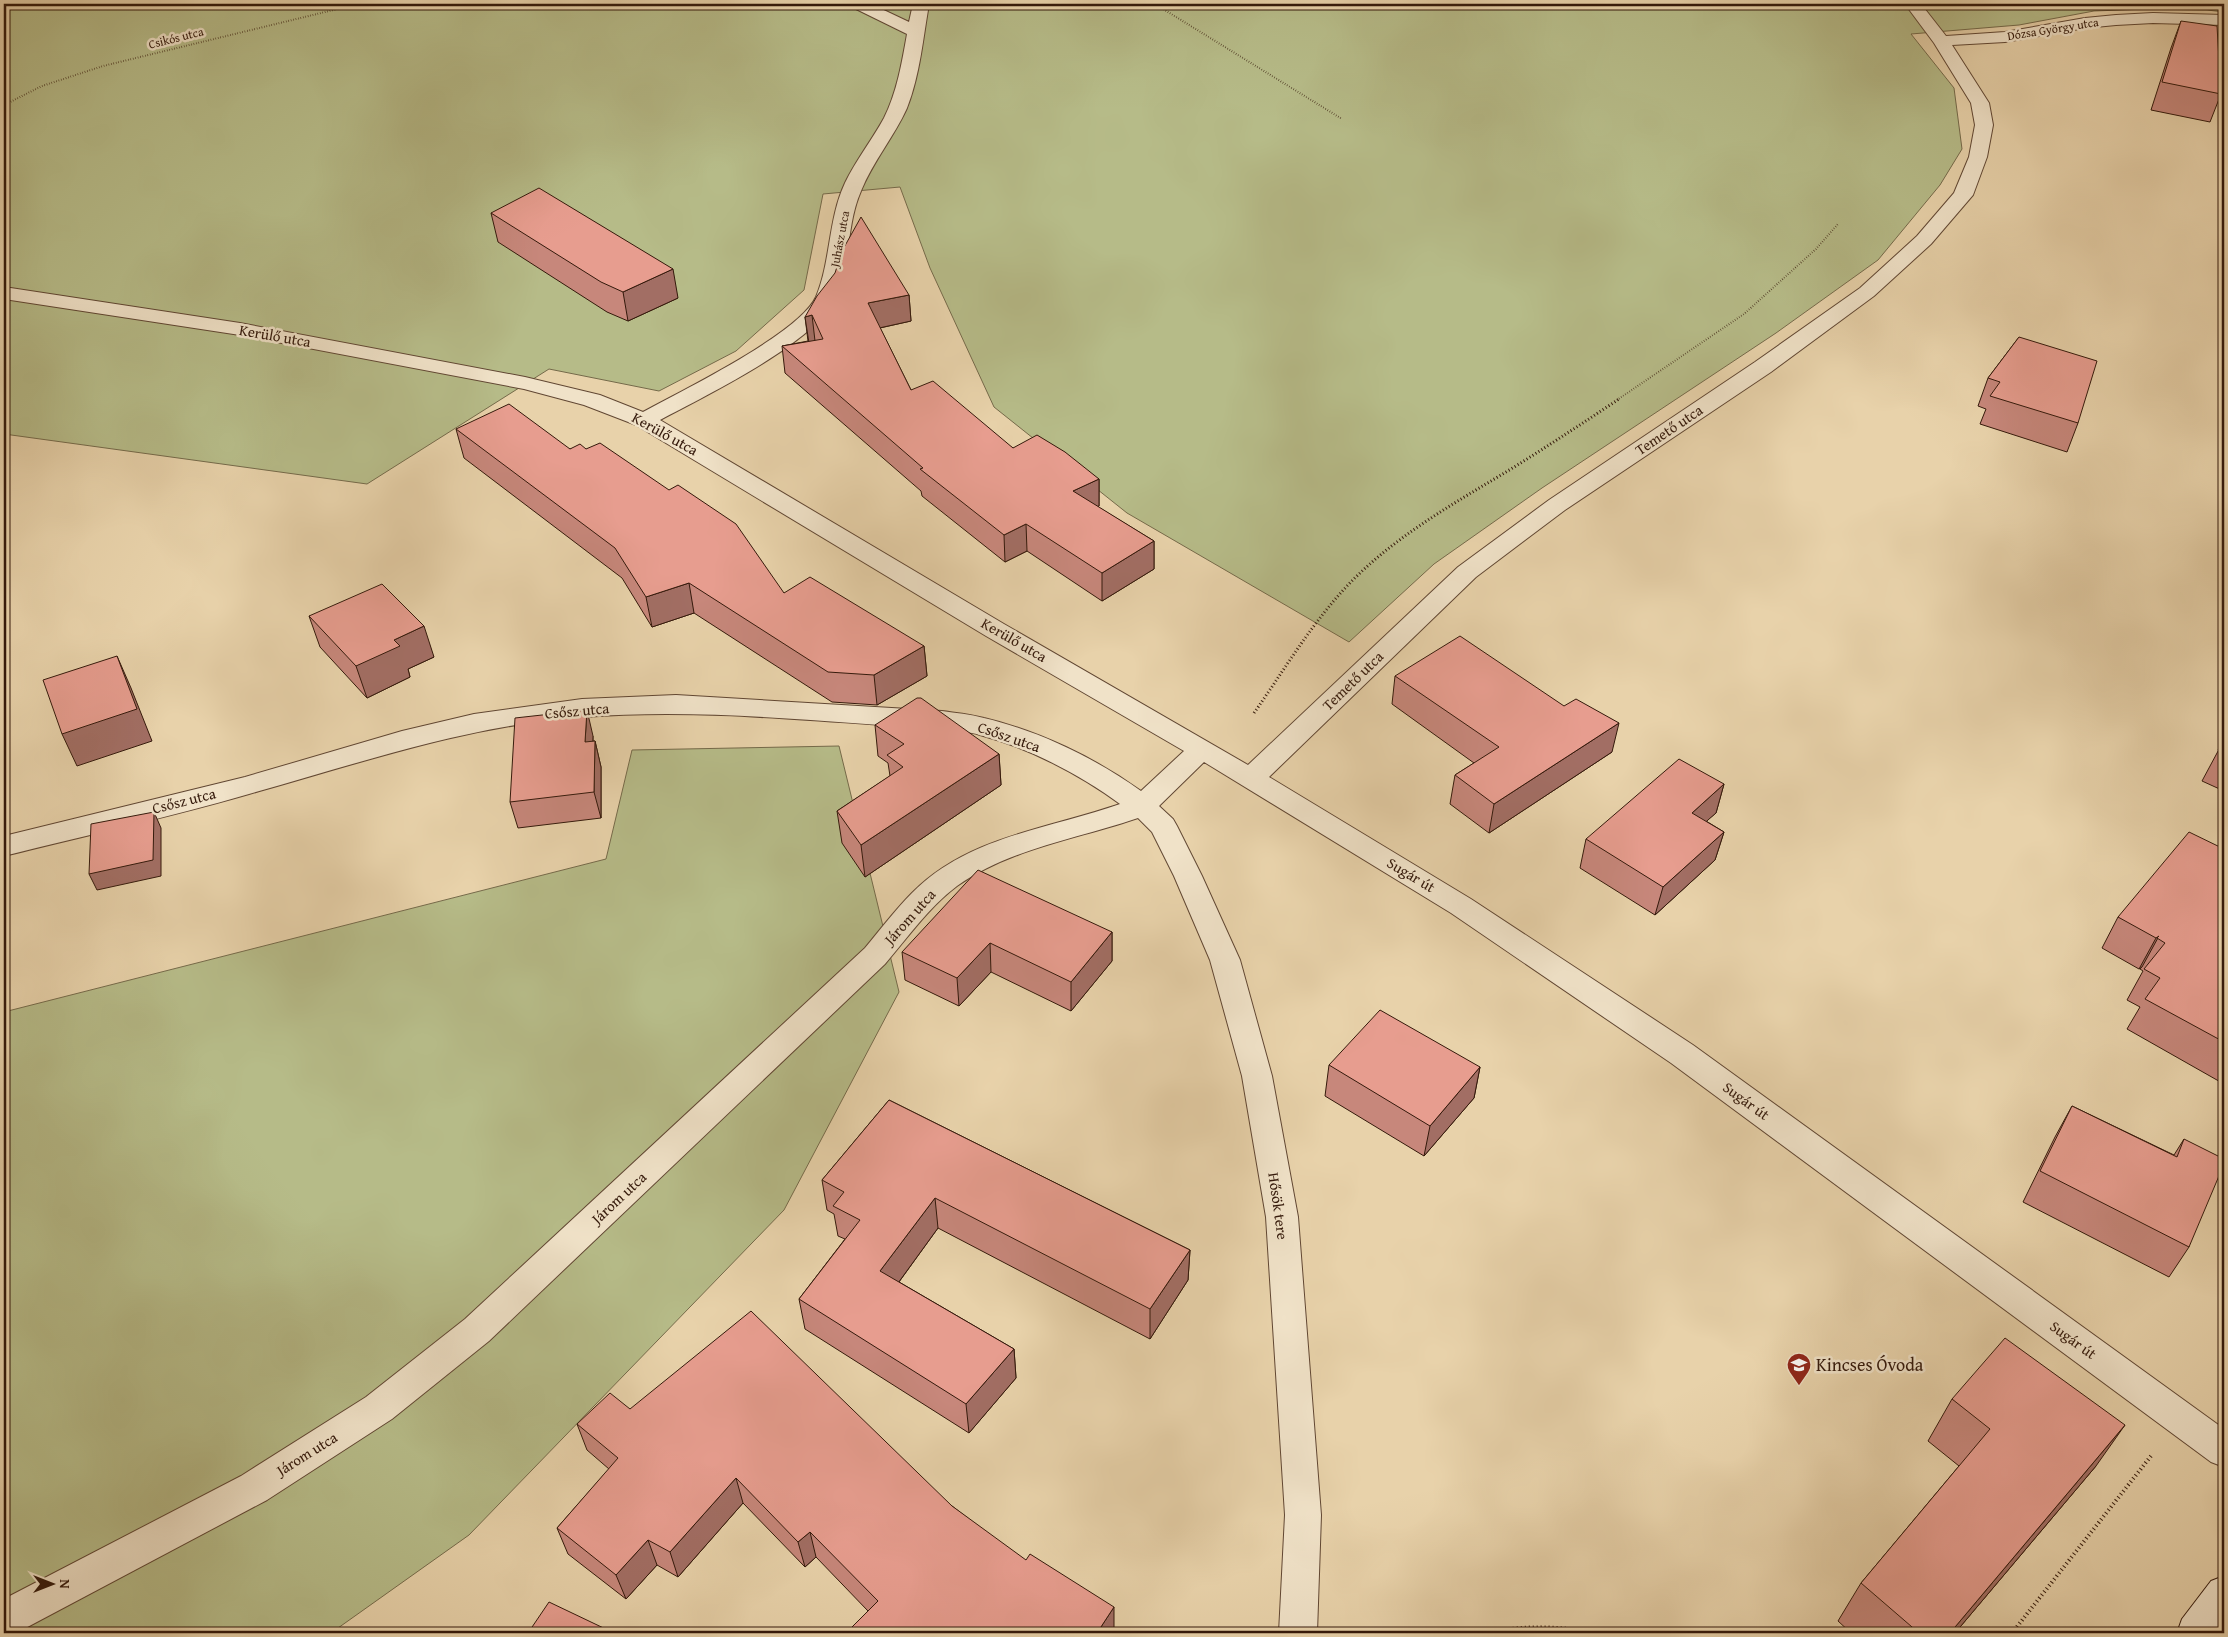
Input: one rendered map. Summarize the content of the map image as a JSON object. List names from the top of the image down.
{
  "streets": {
    "street": [
      "Dózsa György utca",
      "Juhász utca",
      "Kerülő utca",
      "Temető utca",
      "Csősz utca",
      "Sugár út",
      "Járom utca",
      "Hősök tere"
    ],
    "path": ["Csikós utca"]
  },
  "crossings": [
    ["Dózsa György utca", "Temető utca"],
    ["Juhász utca", "Kerülő utca"],
    ["Kerülő utca", "Temető utca"],
    ["Kerülő utca", "Sugár út"],
    ["Kerülő utca", "Járom utca"],
    ["Temető utca", "Sugár út"],
    ["Csősz utca", "Járom utca"],
    ["Csősz utca", "Hősök tere"],
    ["Járom utca", "Hősök tere"]
  ],
  "places": {
    "school or university": ["Kincses Óvoda"]
  },
  "north": "right"
}
